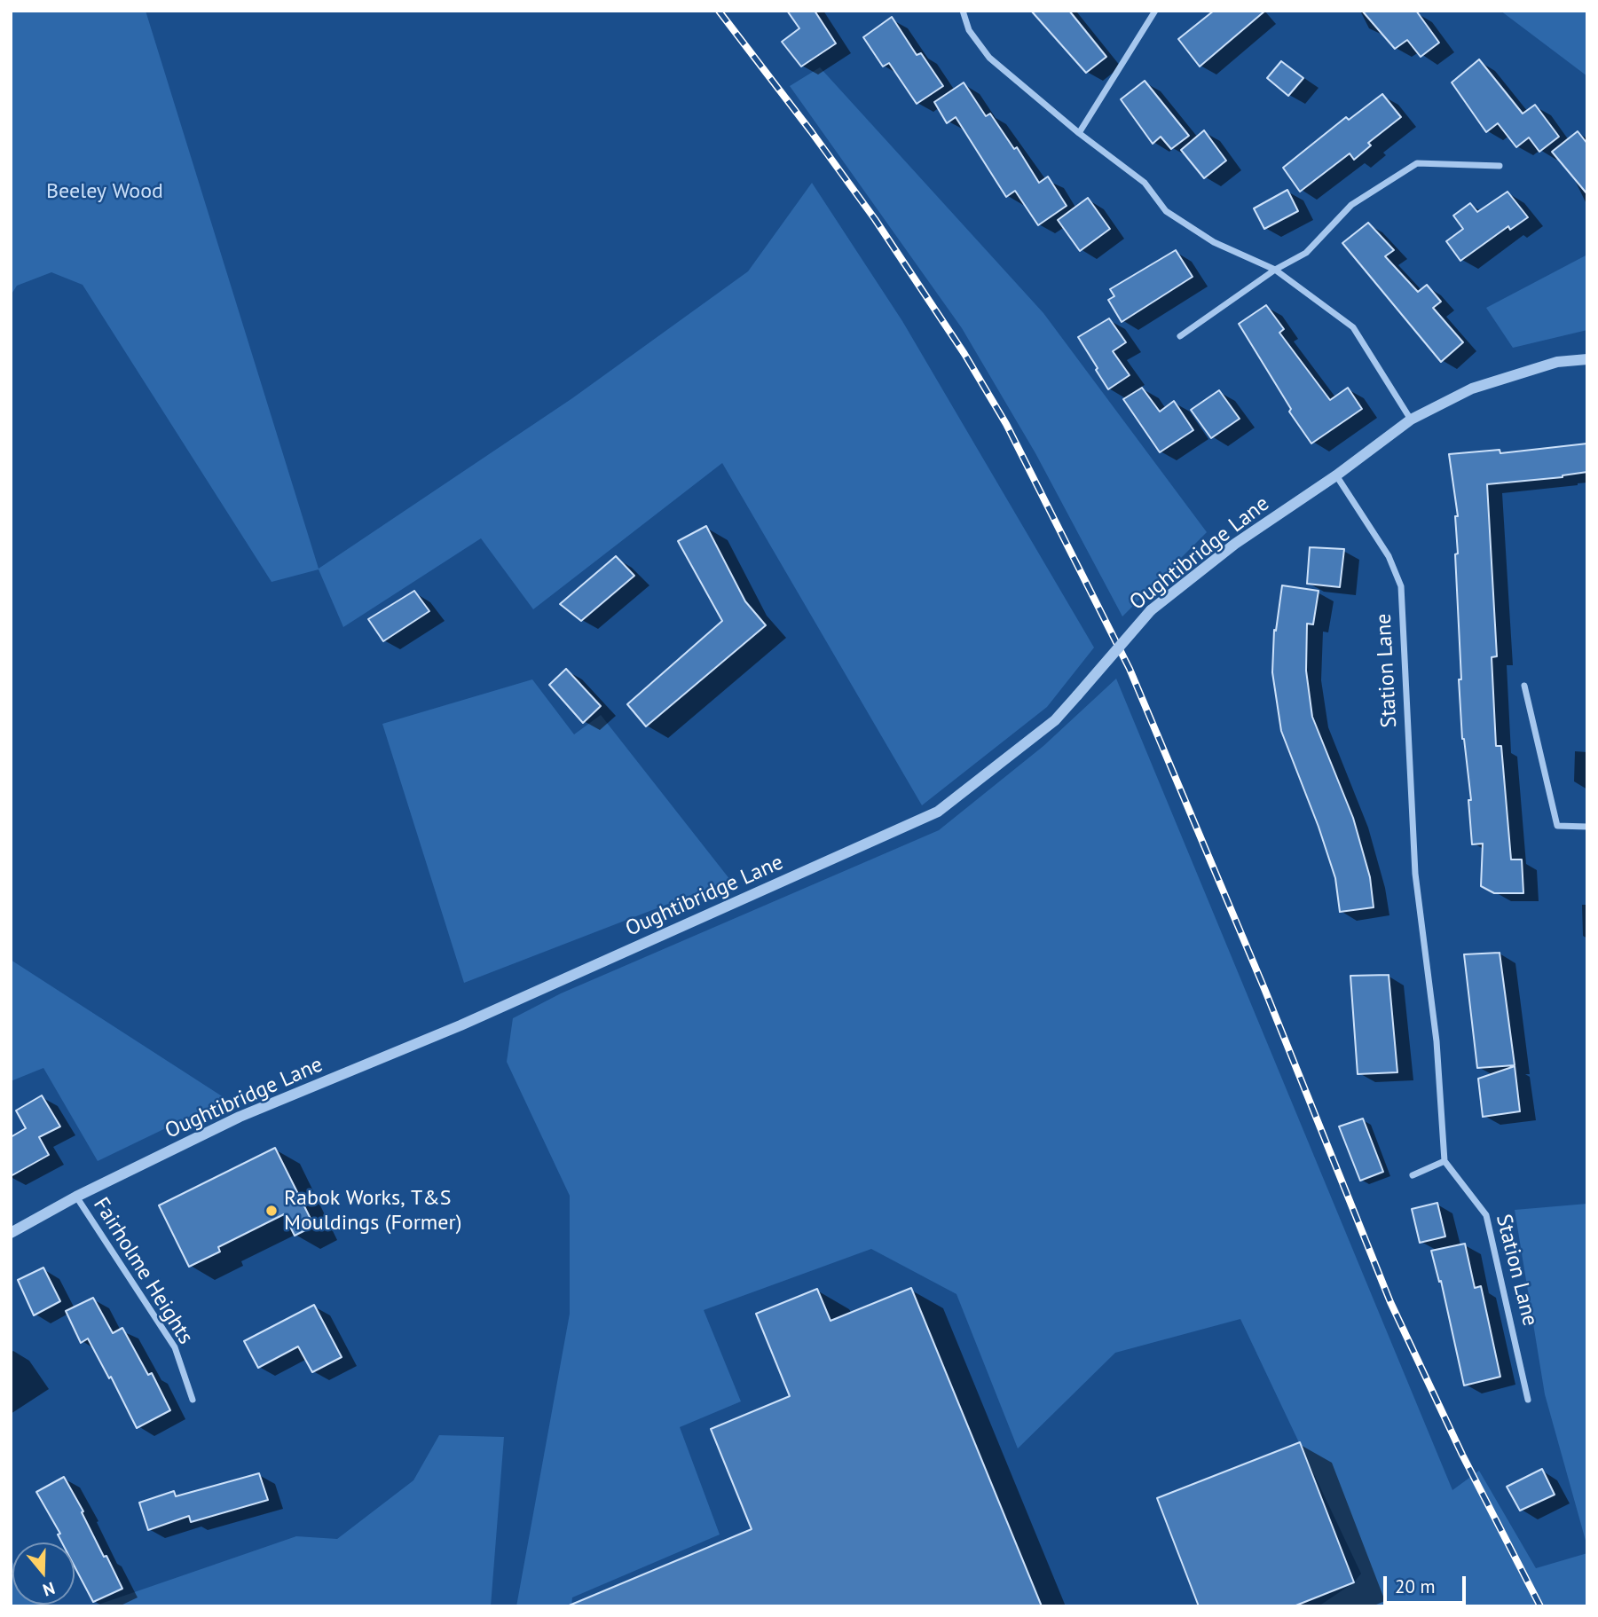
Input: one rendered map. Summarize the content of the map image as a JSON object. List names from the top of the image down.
{
  "streets": {
    "street": ["Oughtibridge Lane", "Station Lane", "Fairholme Heights"]
  },
  "crossings": [
    ["Oughtibridge Lane", "Station Lane"],
    ["Oughtibridge Lane", "Fairholme Heights"]
  ],
  "parks": ["Beeley Wood"],
  "places": ["Rabok Works, T&S Mouldings (Former)"],
  "scale_bar": "20 m",
  "north": "bottom"
}
